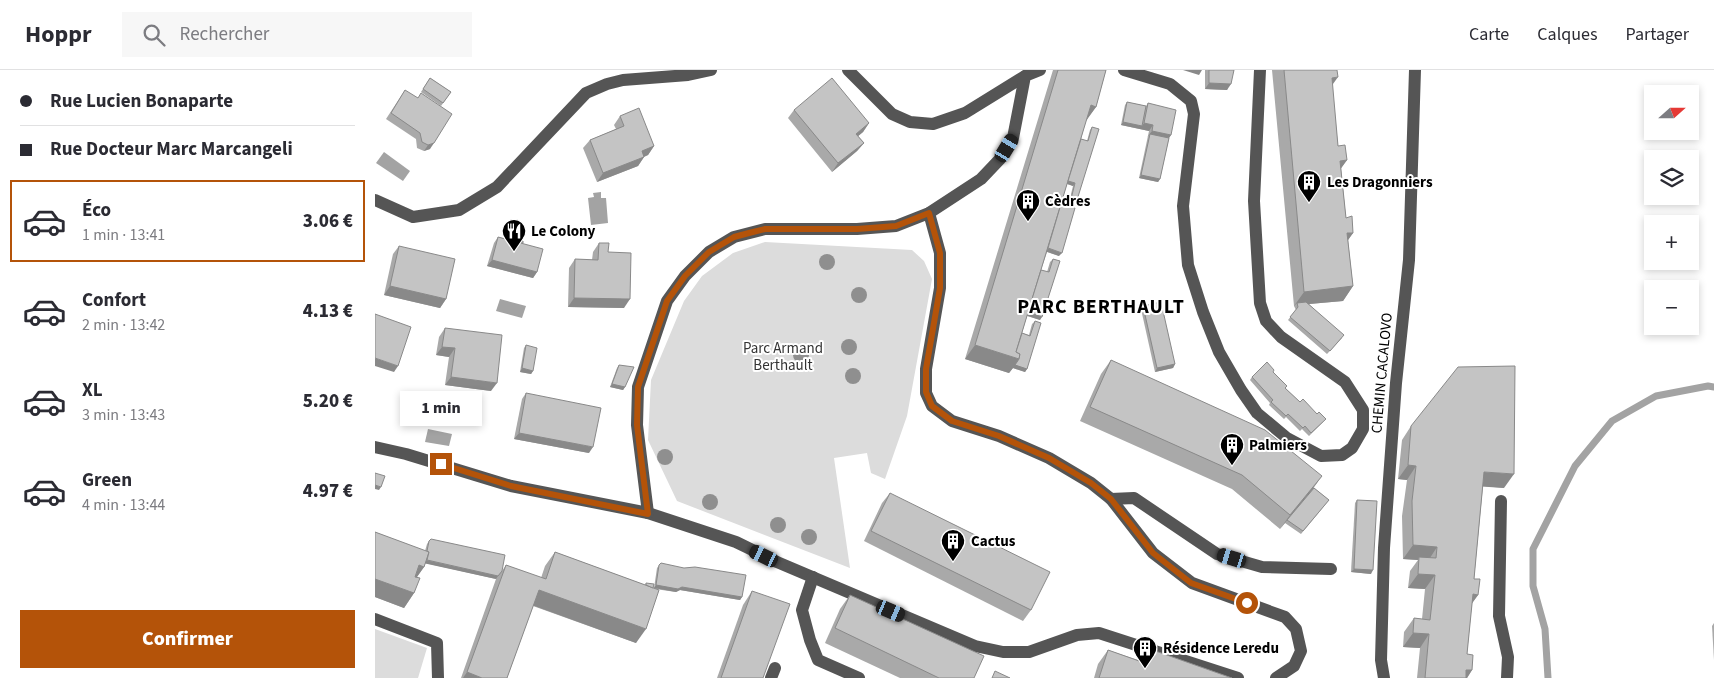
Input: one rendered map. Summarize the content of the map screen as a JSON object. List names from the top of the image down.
{
  "streets": {
    "street": ["CHEMIN CACALOVO"]
  },
  "districts": ["PARC BERTHAULT"],
  "parks": ["Parc Armand Berthault"],
  "places": {
    "building": [
      "Les Dragonniers",
      "Cèdres",
      "Palmiers",
      "Cactus",
      "Résidence Leredu"
    ],
    "restaurant": ["Le Colony"]
  },
  "north": "right",
  "page": {
    "header": "Hoppr",
    "search": "Rechercher",
    "nav": ["Carte", "Calques", "Partager"],
    "banner": ["Rue Lucien Bonaparte", "Rue Docteur Marc Marcangeli"],
    "map_buttons": ["+", "−"],
    "list": [
      {
        "name": "Éco",
        "note": "1 min · 13:41",
        "value": "3.06 €"
      },
      {
        "name": "Confort",
        "note": "2 min · 13:42",
        "value": "4.13 €"
      },
      {
        "name": "XL",
        "note": "3 min · 13:43",
        "value": "5.20 €"
      },
      {
        "name": "Green",
        "note": "4 min · 13:44",
        "value": "4.97 €"
      }
    ],
    "bubble": "1 min",
    "buttons": "Confirmer"
  }
}
